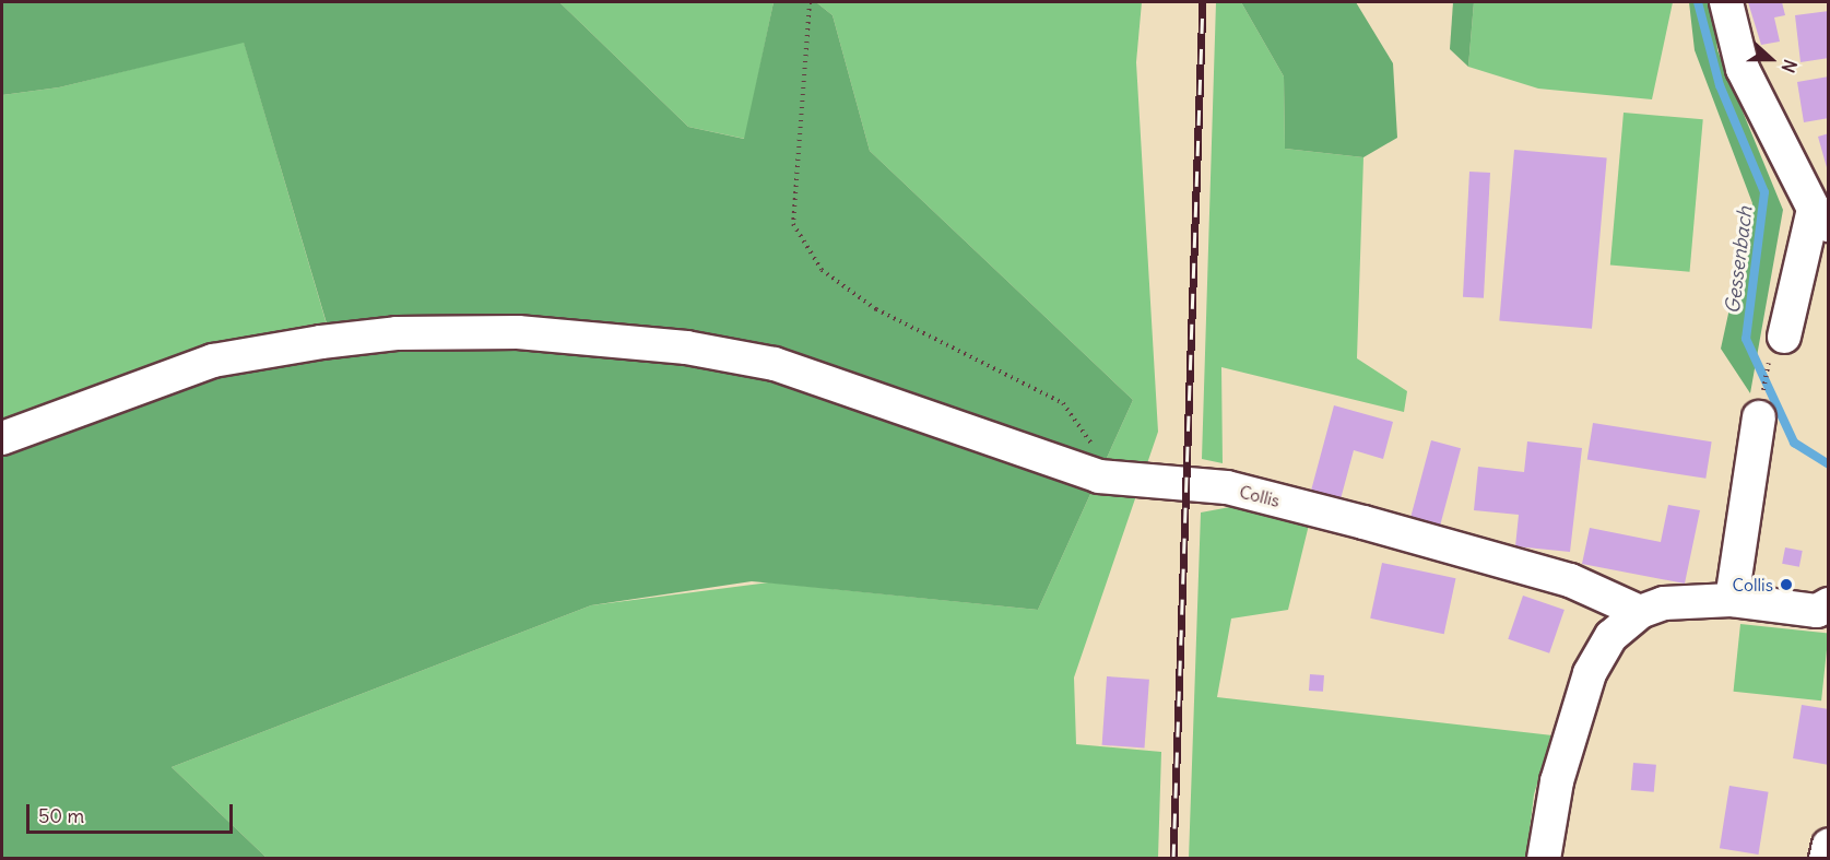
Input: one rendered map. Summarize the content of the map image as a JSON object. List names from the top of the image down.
{
  "streets": {
    "street": ["Collis"]
  },
  "water": ["Gessenbach"],
  "places": ["Collis"],
  "scale_bar": "50 m",
  "north": "right"
}
